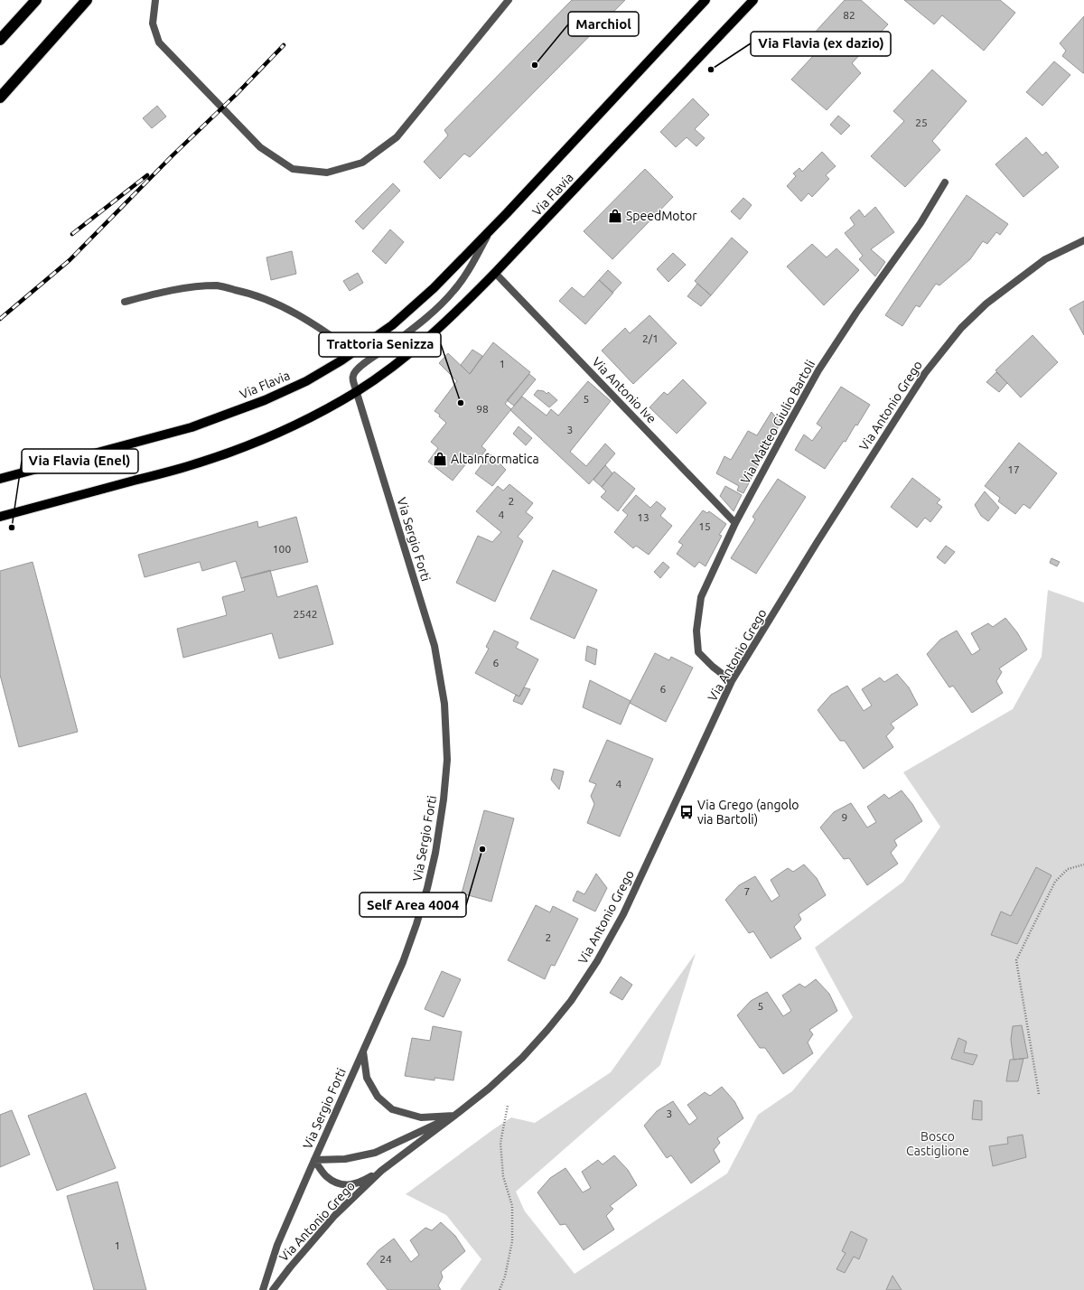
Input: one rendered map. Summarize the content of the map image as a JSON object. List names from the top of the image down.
{
  "streets": {
    "main road": ["Via Flavia"],
    "street": [
      "Via Antonio Ive",
      "Via Antonio Grego",
      "Via Matteo Giulio Bartoli",
      "Via Sergio Forti"
    ]
  },
  "crossings": [
    ["Via Flavia", "Via Antonio Ive"],
    ["Via Flavia", "Via Sergio Forti"],
    ["Via Antonio Ive", "Via Matteo Giulio Bartoli"],
    ["Via Antonio Grego", "Via Matteo Giulio Bartoli"],
    ["Via Antonio Grego", "Via Sergio Forti"]
  ],
  "parks": ["Bosco Castiglione"],
  "places": {
    "other": [
      "Marchiol",
      "Via Flavia (ex dazio)",
      "Trattoria Senizza",
      "Via Flavia (Enel)",
      "Self Area 4004"
    ],
    "shop": ["SpeedMotor", "AltaInformatica"],
    "bus stop": ["Via Grego (angolo via Bartoli)"]
  },
  "house_numbers": [
    "82",
    "25",
    "2/1",
    "1",
    "5",
    "98",
    "3",
    "17",
    "2",
    "4",
    "13",
    "15",
    "100",
    "2542",
    "6",
    "6",
    "4",
    "9",
    "7",
    "2",
    "5",
    "3",
    "1",
    "24"
  ]
}
